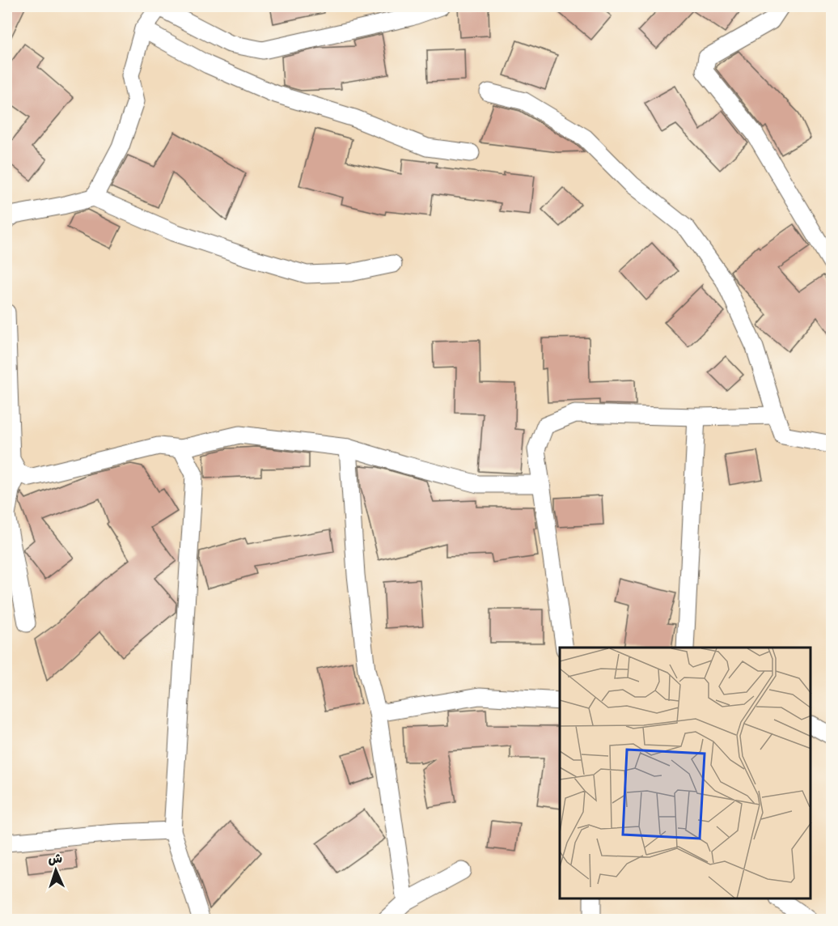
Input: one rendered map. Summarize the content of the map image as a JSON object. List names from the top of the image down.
{
  "north": "top"
}
